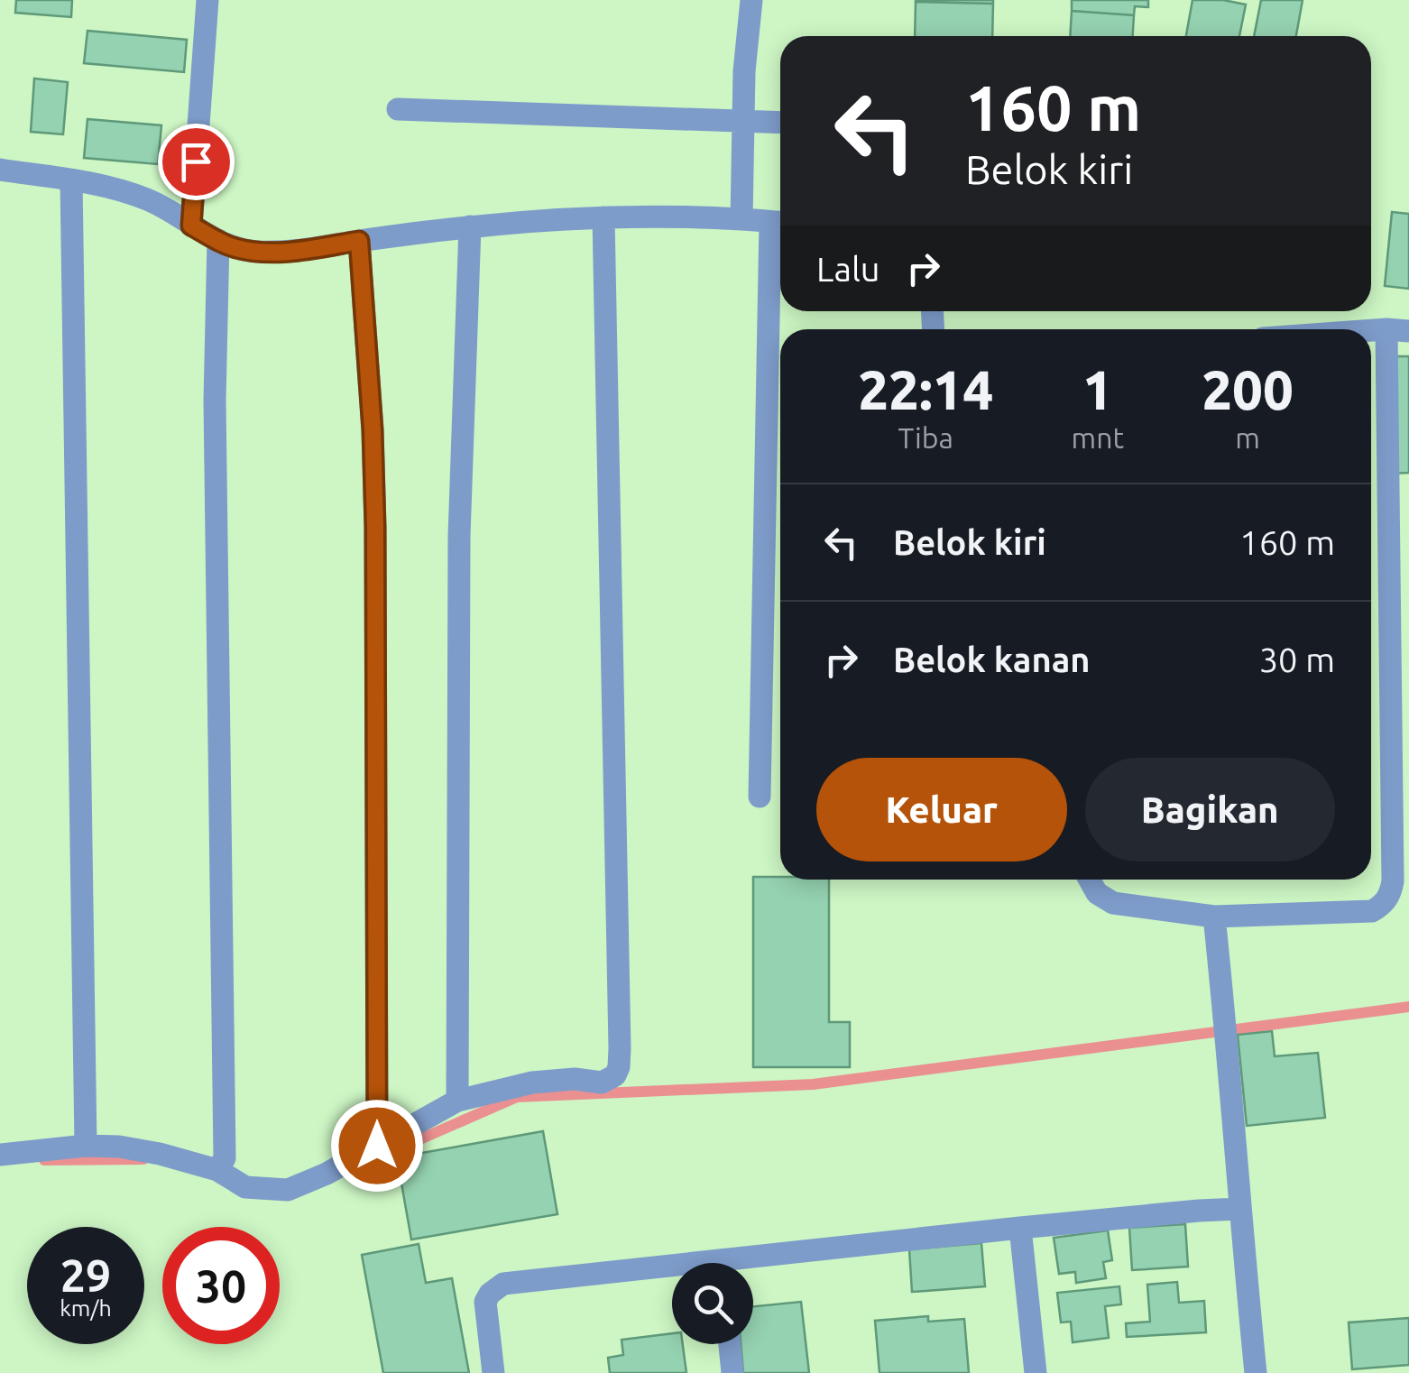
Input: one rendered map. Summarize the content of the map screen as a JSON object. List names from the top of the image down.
{
  "page": {
    "turn": ["160 m", "Belok kiri"],
    "then": "Lalu",
    "eta": [
      "22:14",
      "Tiba",
      "1",
      "mnt",
      "200",
      "m"
    ],
    "list": [
      {
        "name": "Belok kiri",
        "value": "160 m"
      },
      {
        "name": "Belok kanan",
        "value": "30 m"
      }
    ],
    "buttons": ["Keluar", "Bagikan"],
    "speed": "29 km/h",
    "limit": "30"
  }
}
